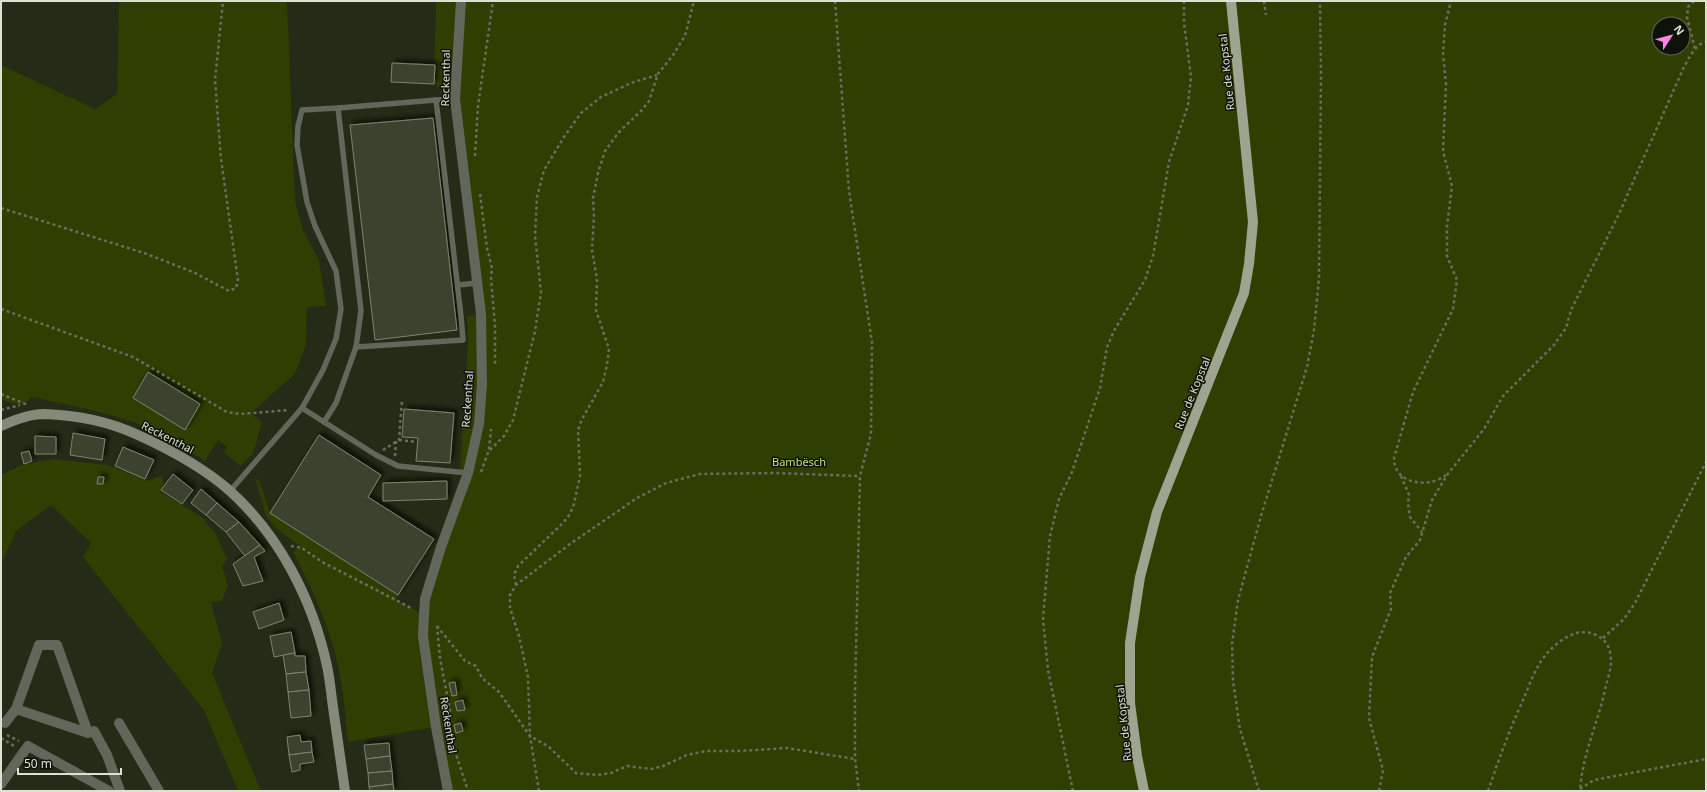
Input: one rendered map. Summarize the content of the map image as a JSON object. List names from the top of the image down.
{
  "streets": {
    "main road": ["Rue de Kopstal", "Reckenthal"]
  },
  "parks": ["Bambësch"],
  "scale_bar": "50 m",
  "north": "top right"
}
